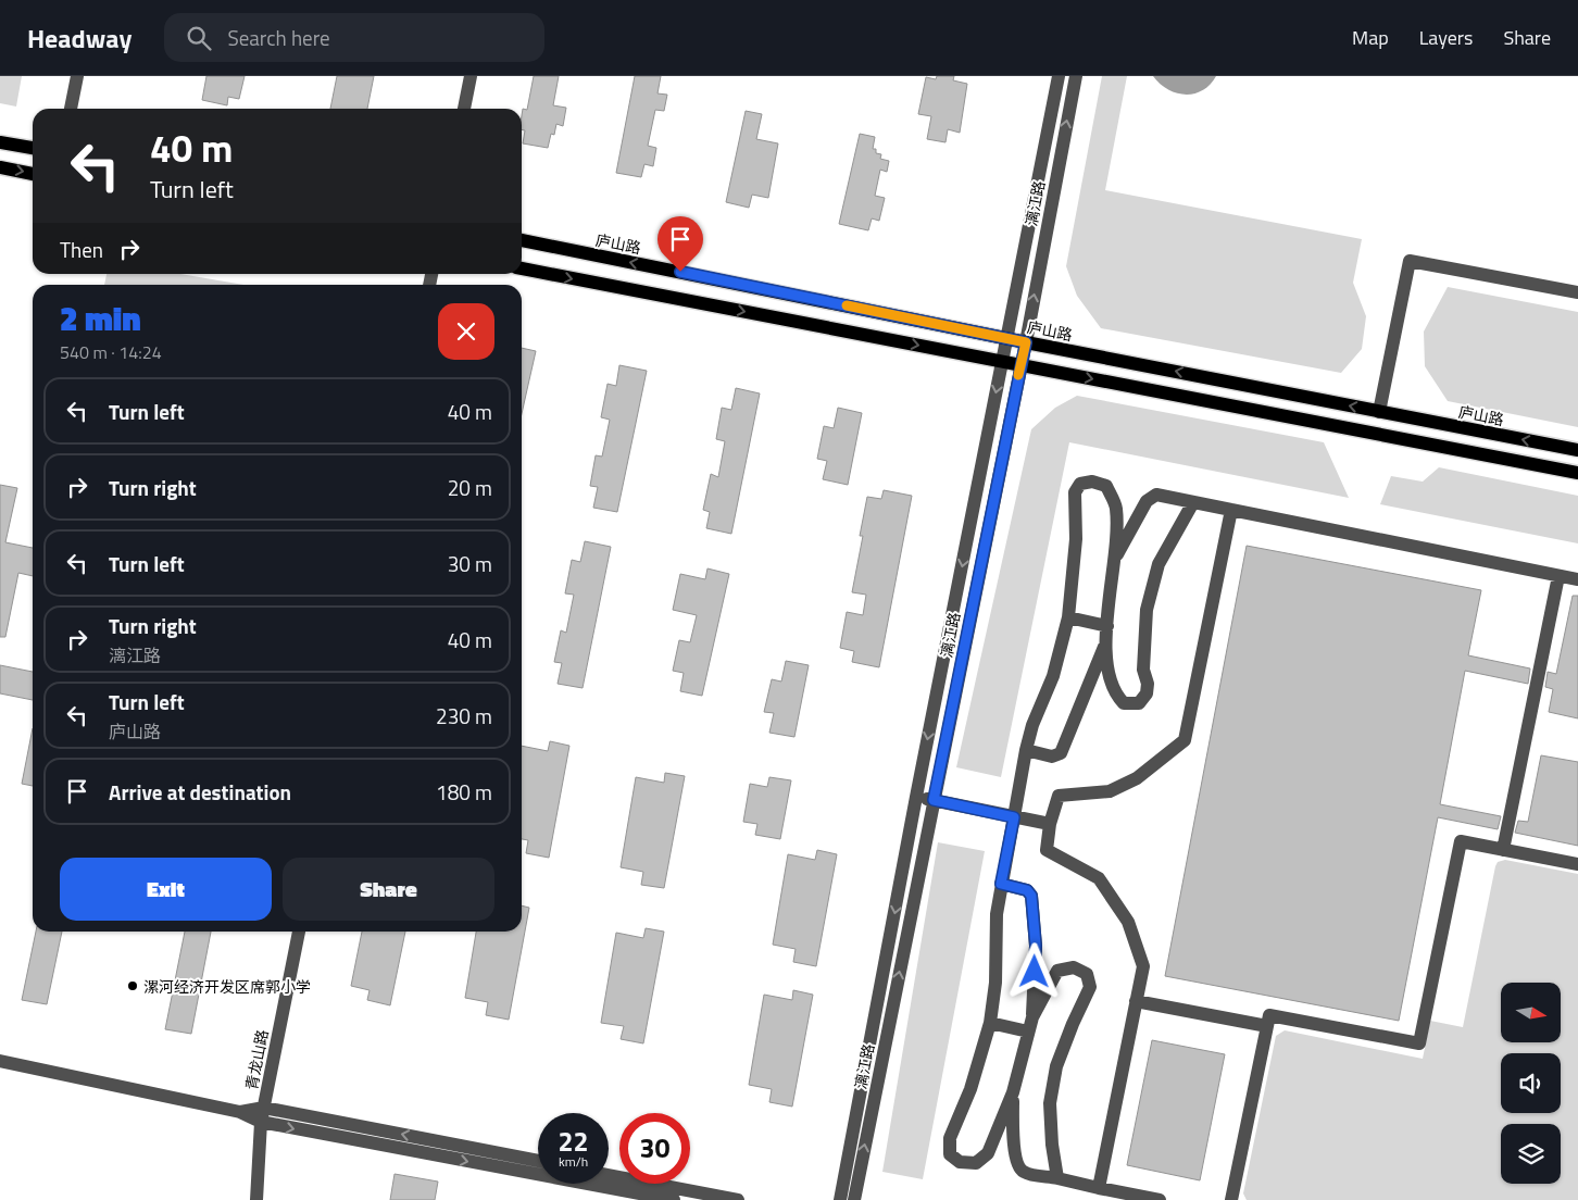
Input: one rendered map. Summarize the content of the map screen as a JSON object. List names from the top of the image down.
{
  "streets": {
    "main road": ["庐山路"],
    "street": ["漓江路", "青龙山路"]
  },
  "crossings": [
    ["漓江路", "庐山路"]
  ],
  "places": ["漯河经济开发区席郭小学"],
  "north": "right",
  "page": {
    "header": "Headway",
    "search": "Search here",
    "nav": ["Map", "Layers", "Share"],
    "turn": ["40 m", "Turn left"],
    "then": "Then",
    "heading": ["2 min", "540 m · 14:24"],
    "list": [
      {
        "name": "Turn left",
        "value": "40 m"
      },
      {
        "name": "Turn right",
        "value": "20 m"
      },
      {
        "name": "Turn left",
        "value": "30 m"
      },
      {
        "name": "Turn right",
        "note": "漓江路",
        "value": "40 m"
      },
      {
        "name": "Turn left",
        "note": "庐山路",
        "value": "230 m"
      },
      {
        "name": "Arrive at destination",
        "value": "180 m"
      }
    ],
    "buttons": ["Exit", "Share"],
    "speed": "22 km/h",
    "limit": "30"
  }
}
